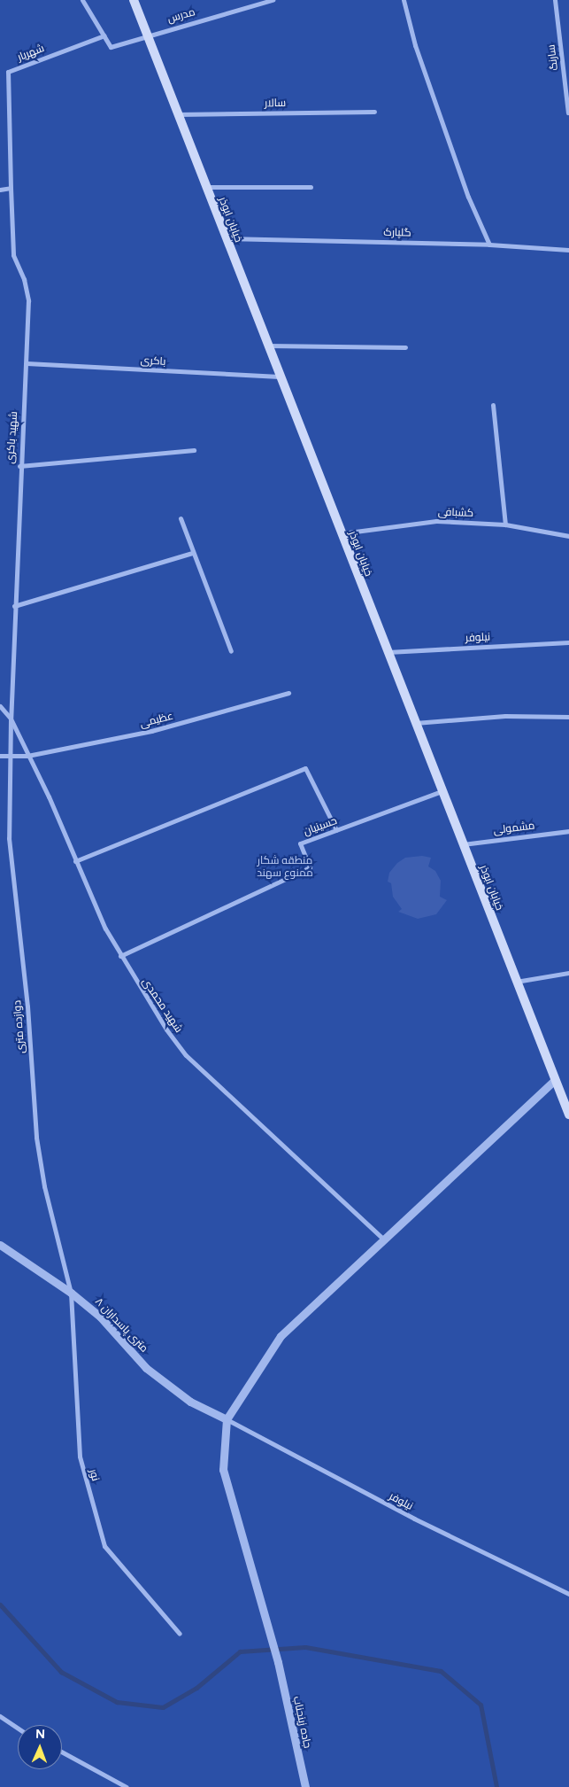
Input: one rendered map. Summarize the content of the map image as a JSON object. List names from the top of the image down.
{
  "streets": {
    "main road": ["خیابان ابوذر"],
    "street": [
      "مدرس",
      "شهریار",
      "سارنگ",
      "سالار",
      "گلپارک",
      "باکری",
      "شهید باکری",
      "کشبافی",
      "نیلوفر",
      "عظیمی",
      "حسینیان",
      "مشمولی",
      "شهید محمدی",
      "دوازده متری",
      "۸ متری پاسداران",
      "نور",
      "جاده زینجناب"
    ]
  },
  "crossings": [
    ["مدرس", "شهریار"],
    ["مدرس", "خیابان ابوذر"],
    ["شهریار", "شهید باکری"],
    ["سالار", "خیابان ابوذر"],
    ["خیابان ابوذر", "گلپارک"],
    ["خیابان ابوذر", "باکری"],
    ["خیابان ابوذر", "کشبافی"],
    ["خیابان ابوذر", "نیلوفر"],
    ["خیابان ابوذر", "حسینیان"],
    ["خیابان ابوذر", "مشمولی"],
    ["باکری", "شهید باکری"],
    ["شهید باکری", "شهید محمدی"],
    ["شهید باکری", "دوازده متری"],
    ["نیلوفر", "۸ متری پاسداران"],
    ["نیلوفر", "جاده زینجناب"],
    ["عظیمی", "شهید محمدی"],
    ["عظیمی", "دوازده متری"],
    ["حسینیان", "شهید محمدی"],
    ["شهید محمدی", "دوازده متری"],
    ["دوازده متری", "۸ متری پاسداران"],
    ["دوازده متری", "نور"],
    ["۸ متری پاسداران", "نور"],
    ["۸ متری پاسداران", "جاده زینجناب"]
  ],
  "parks": ["منطقه شکار ممنوع سهند"],
  "north": "top"
}
